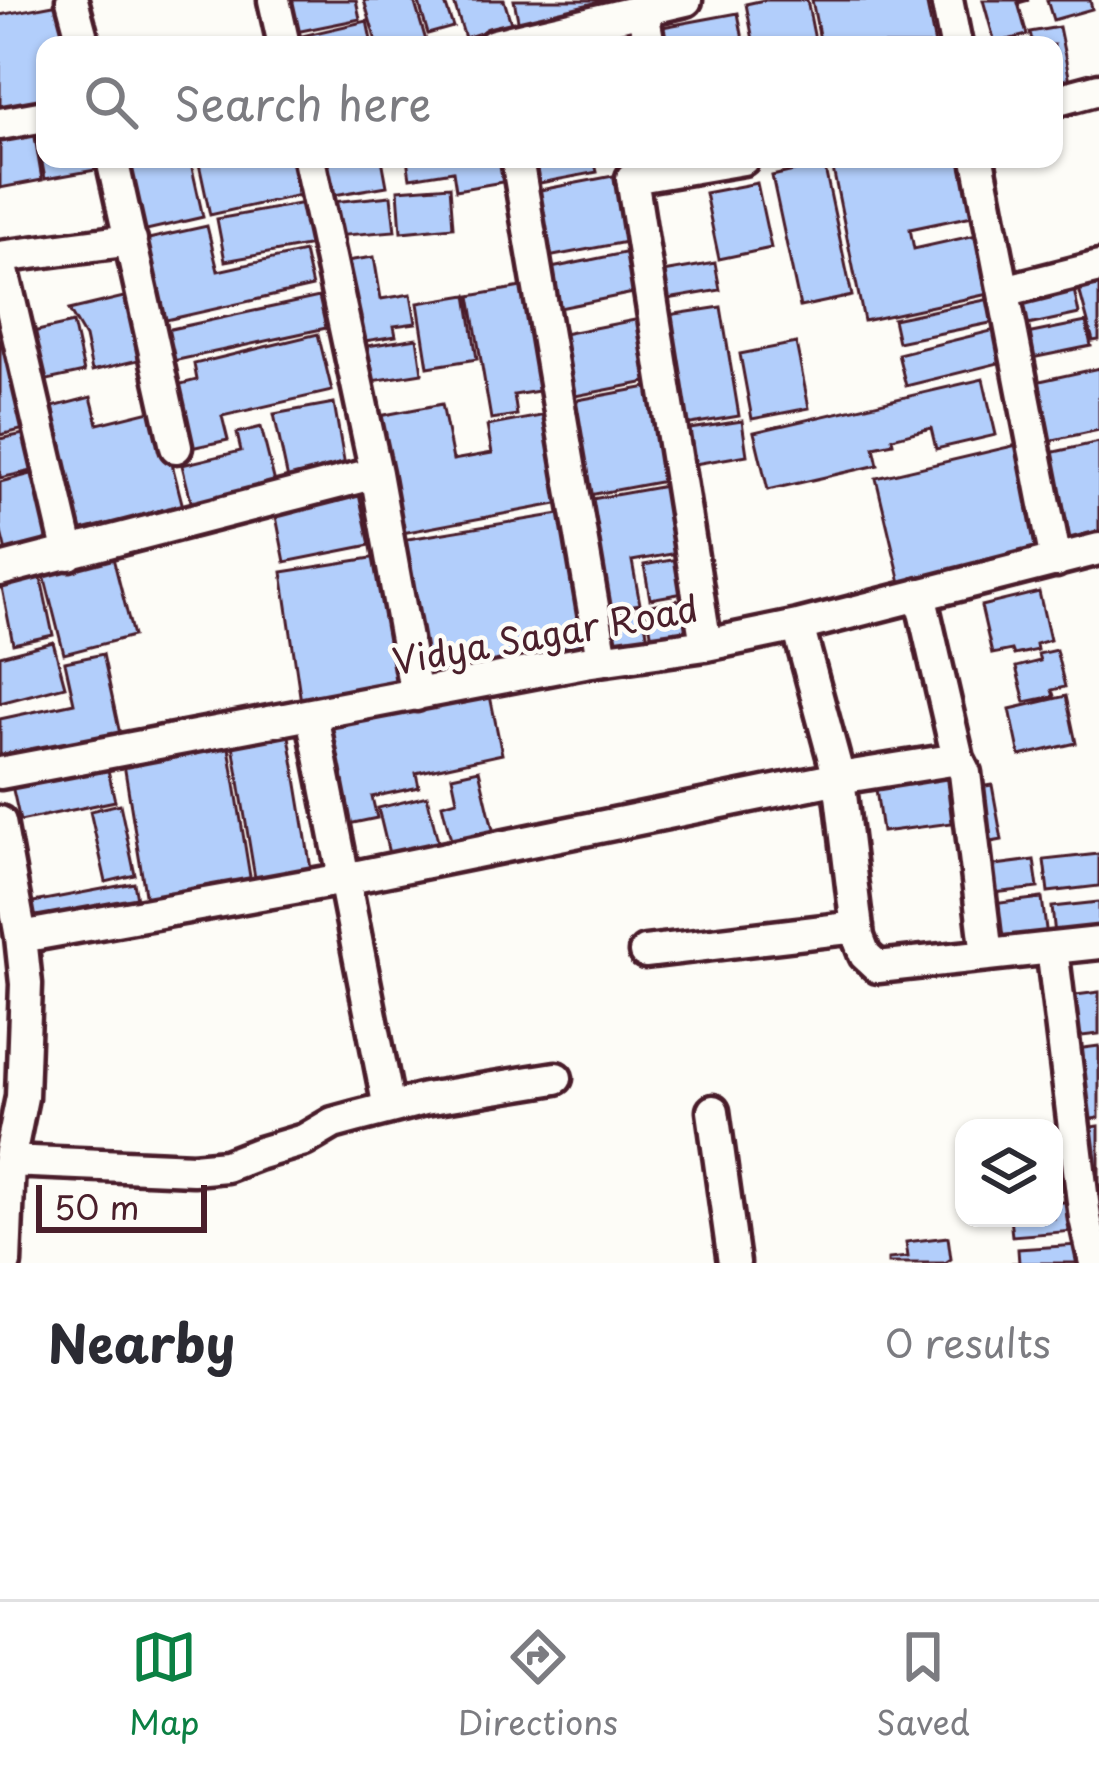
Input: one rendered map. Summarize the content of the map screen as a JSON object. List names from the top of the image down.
{
  "streets": {
    "street": ["Vidya Sagar Road"]
  },
  "scale_bar": "50 m",
  "page": {
    "search": "Search here",
    "scale": "50 m",
    "heading": ["Nearby", "0 results"],
    "nav": ["Map", "Directions", "Saved"]
  }
}
